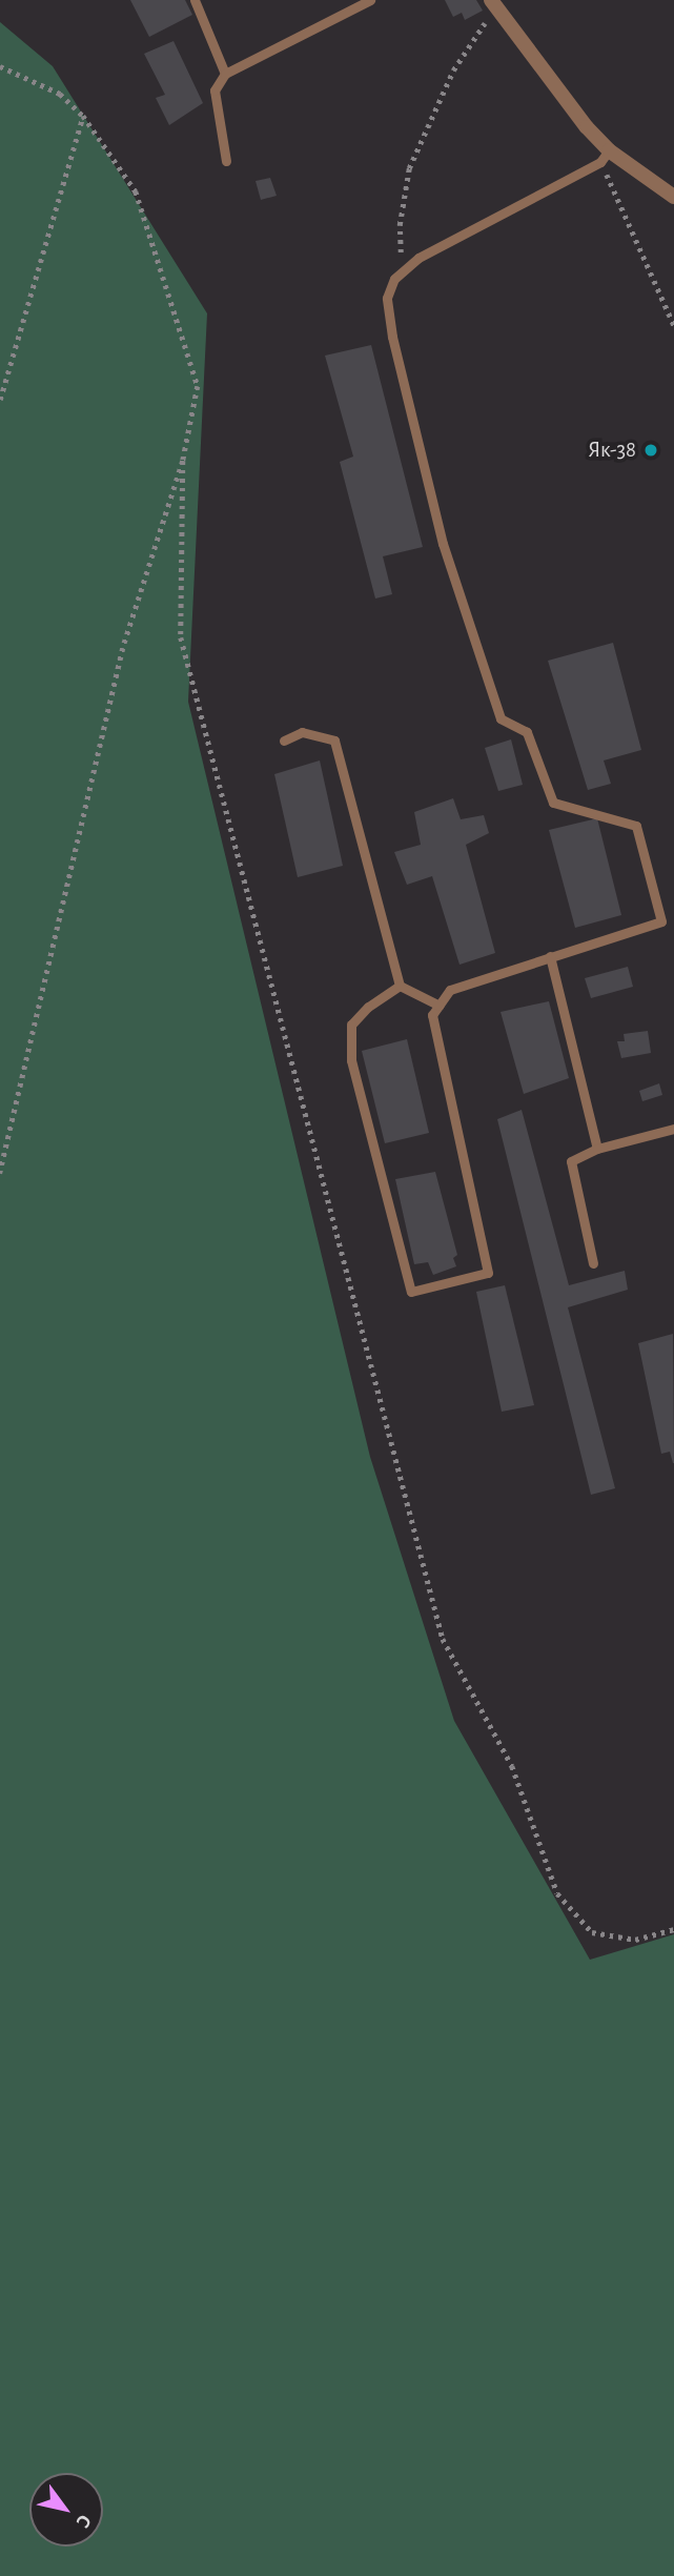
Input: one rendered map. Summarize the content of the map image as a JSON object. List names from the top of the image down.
{
  "places": ["Як-38"],
  "north": "bottom right"
}
